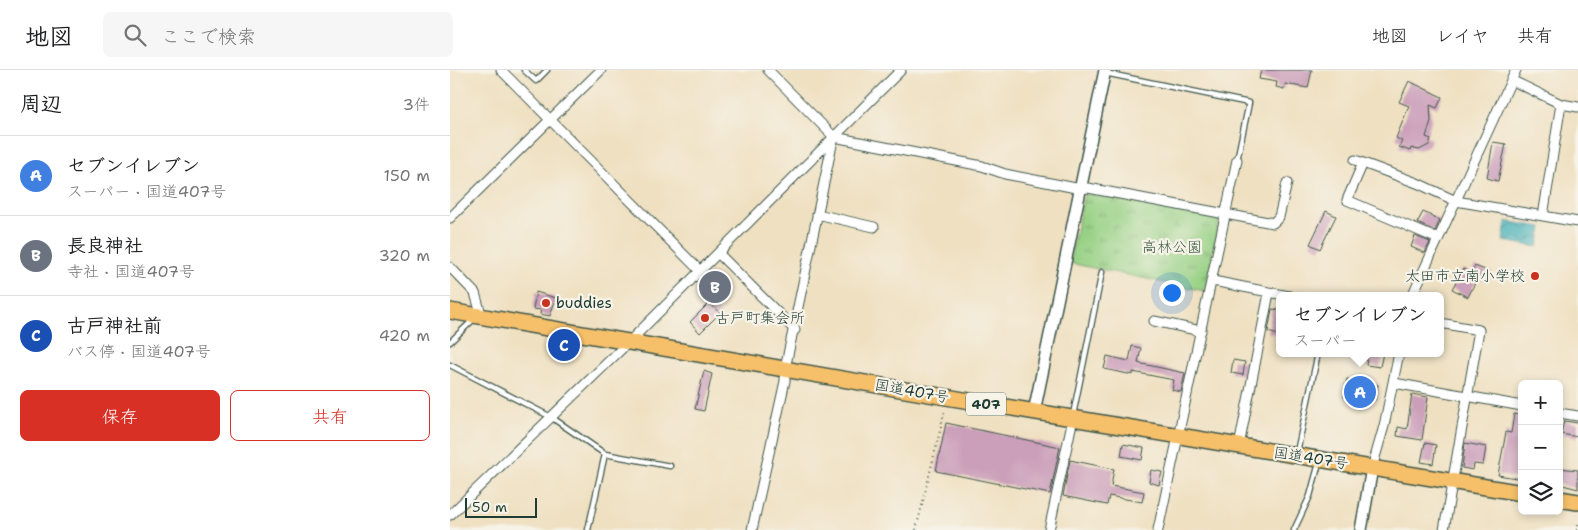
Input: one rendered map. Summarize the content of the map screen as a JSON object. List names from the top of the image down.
{
  "streets": {
    "highway": ["国道407号", "407"]
  },
  "parks": ["高林公園"],
  "places": ["太田市立南小学校", "buddies", "古戸町集会所"],
  "scale_bar": "50 m",
  "page": {
    "header": "地図",
    "search": "ここで検索",
    "nav": ["地図", "レイヤ", "共有"],
    "heading": ["周辺", "3件"],
    "list": [
      {
        "mark": "A",
        "name": "セブンイレブン",
        "note": "スーパー · 国道407号",
        "value": "150 m"
      },
      {
        "mark": "B",
        "name": "長良神社",
        "note": "寺社 · 国道407号",
        "value": "320 m"
      },
      {
        "mark": "C",
        "name": "古戸神社前",
        "note": "バス停 · 国道407号",
        "value": "420 m"
      }
    ],
    "pins": ["B", "C", "A"],
    "popup": ["セブンイレブン", "スーパー"],
    "buttons": ["保存", "共有"],
    "map_buttons": ["+", "−"],
    "scale": "50 m"
  }
}
